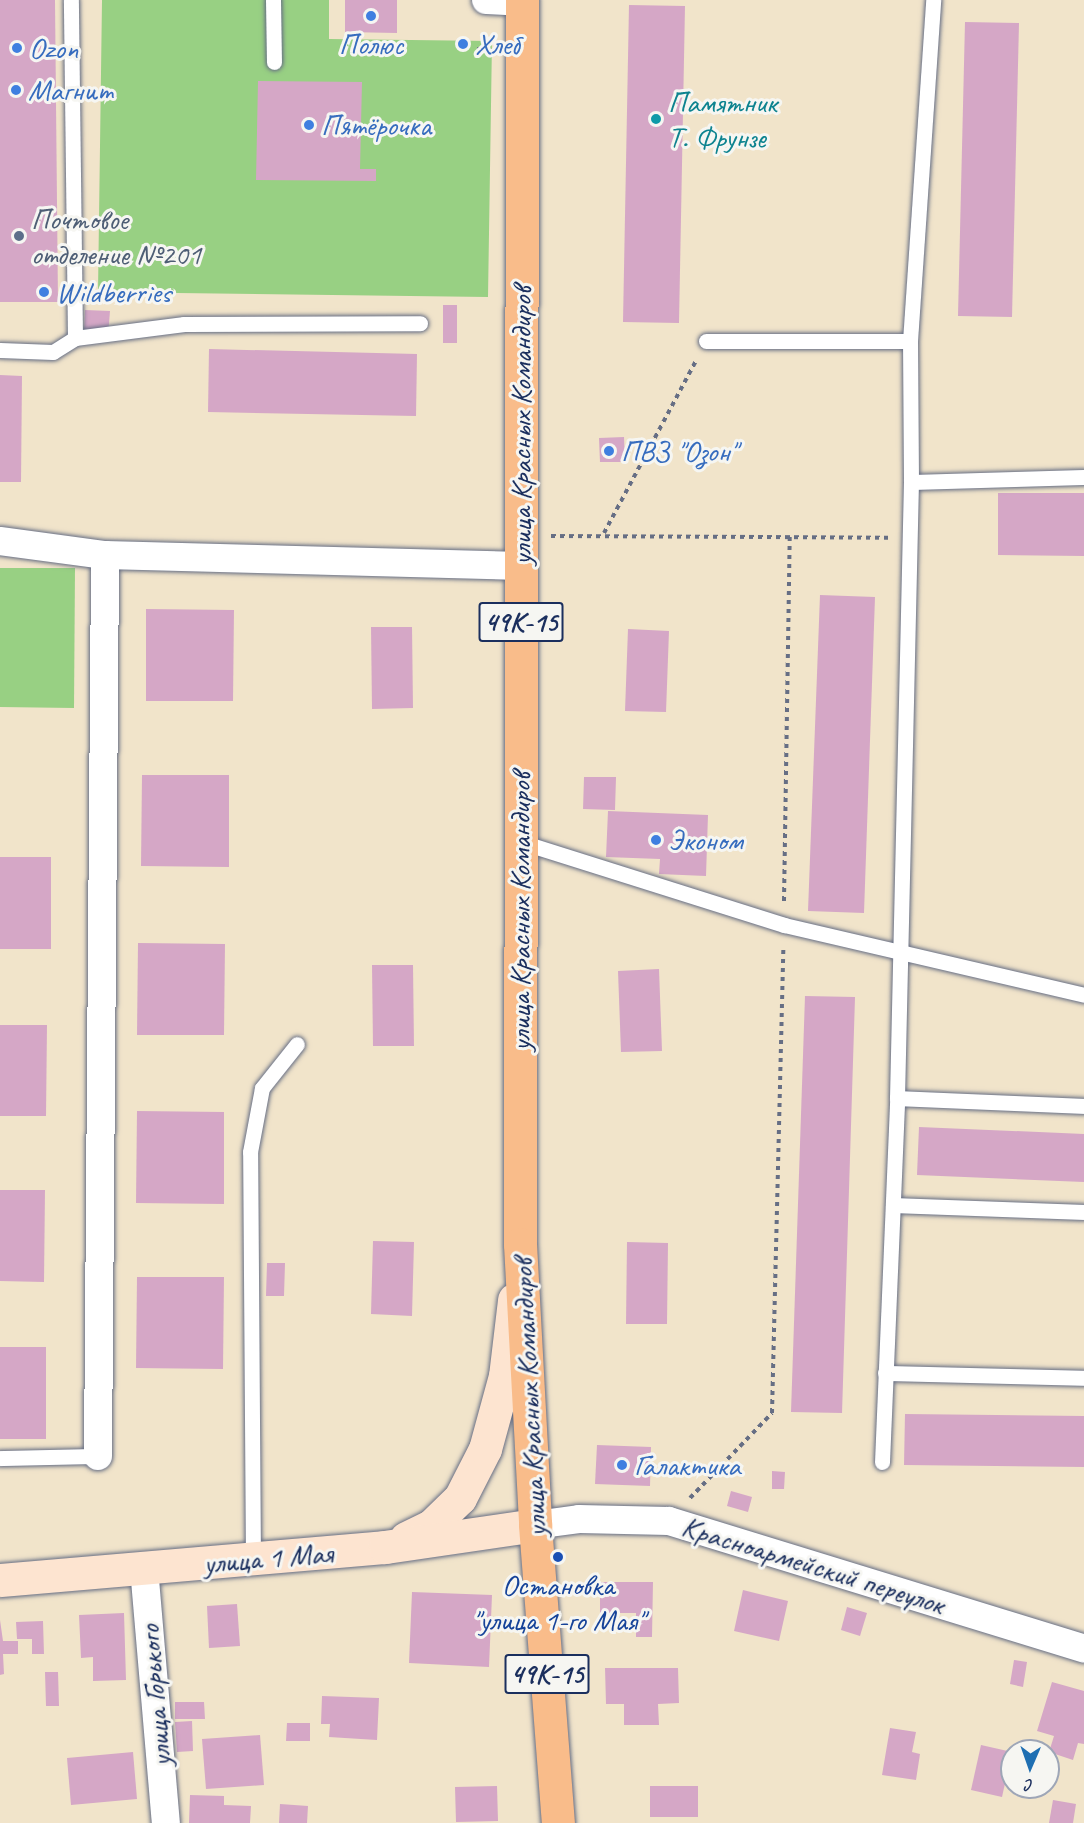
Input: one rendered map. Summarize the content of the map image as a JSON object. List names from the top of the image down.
{
  "streets": {
    "main road": ["улица Красных Командиров", "49К-15", "улица 1 Мая"],
    "street": ["Красноармейский переулок", "улица Горького"]
  },
  "crossings": [
    ["улица Красных Командиров", "улица 1 Мая"],
    ["улица Красных Командиров", "Красноармейский переулок"],
    ["улица 1 Мая", "Красноармейский переулок"],
    ["улица 1 Мая", "улица Горького"]
  ],
  "places": [
    "Полюс",
    "Хлеб",
    "Ozon",
    "Магнит",
    "Памятник Т. Фрунзе",
    "Пятёрочка",
    "Почтовое отделение №201",
    "Wildberries",
    "ПВЗ \"Озон\"",
    "Эконом",
    "Галактика",
    "Остановка \"улица 1-го Мая\""
  ],
  "north": "bottom"
}
